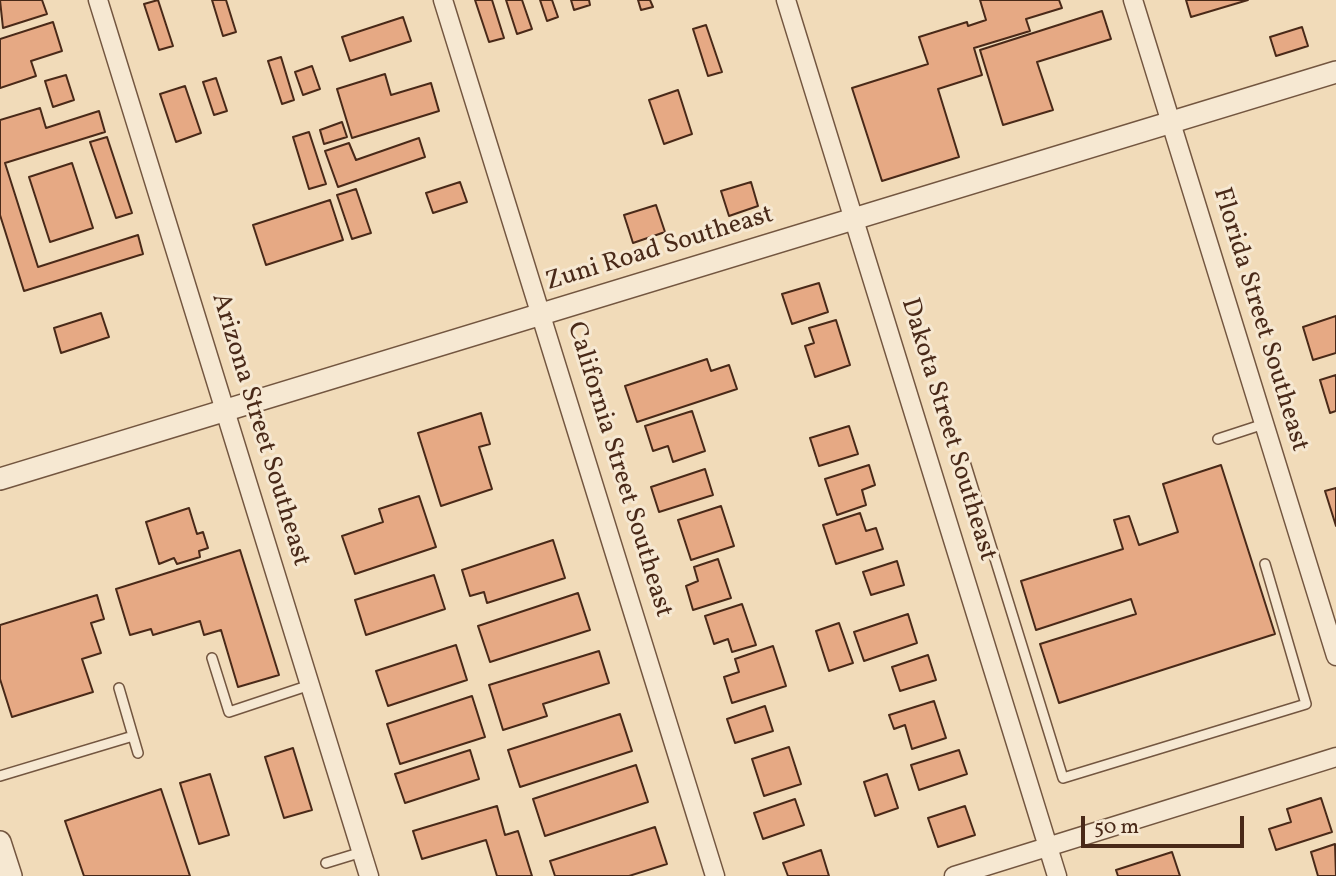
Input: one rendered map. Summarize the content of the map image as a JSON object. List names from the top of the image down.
{
  "streets": {
    "street": [
      "Zuni Road Southeast",
      "Florida Street Southeast",
      "Arizona Street Southeast",
      "Dakota Street Southeast",
      "California Street Southeast"
    ]
  },
  "crossings": [
    ["Zuni Road Southeast", "Florida Street Southeast"],
    ["Zuni Road Southeast", "Arizona Street Southeast"],
    ["Zuni Road Southeast", "Dakota Street Southeast"],
    ["Zuni Road Southeast", "California Street Southeast"]
  ],
  "scale_bar": "50 m"
}
